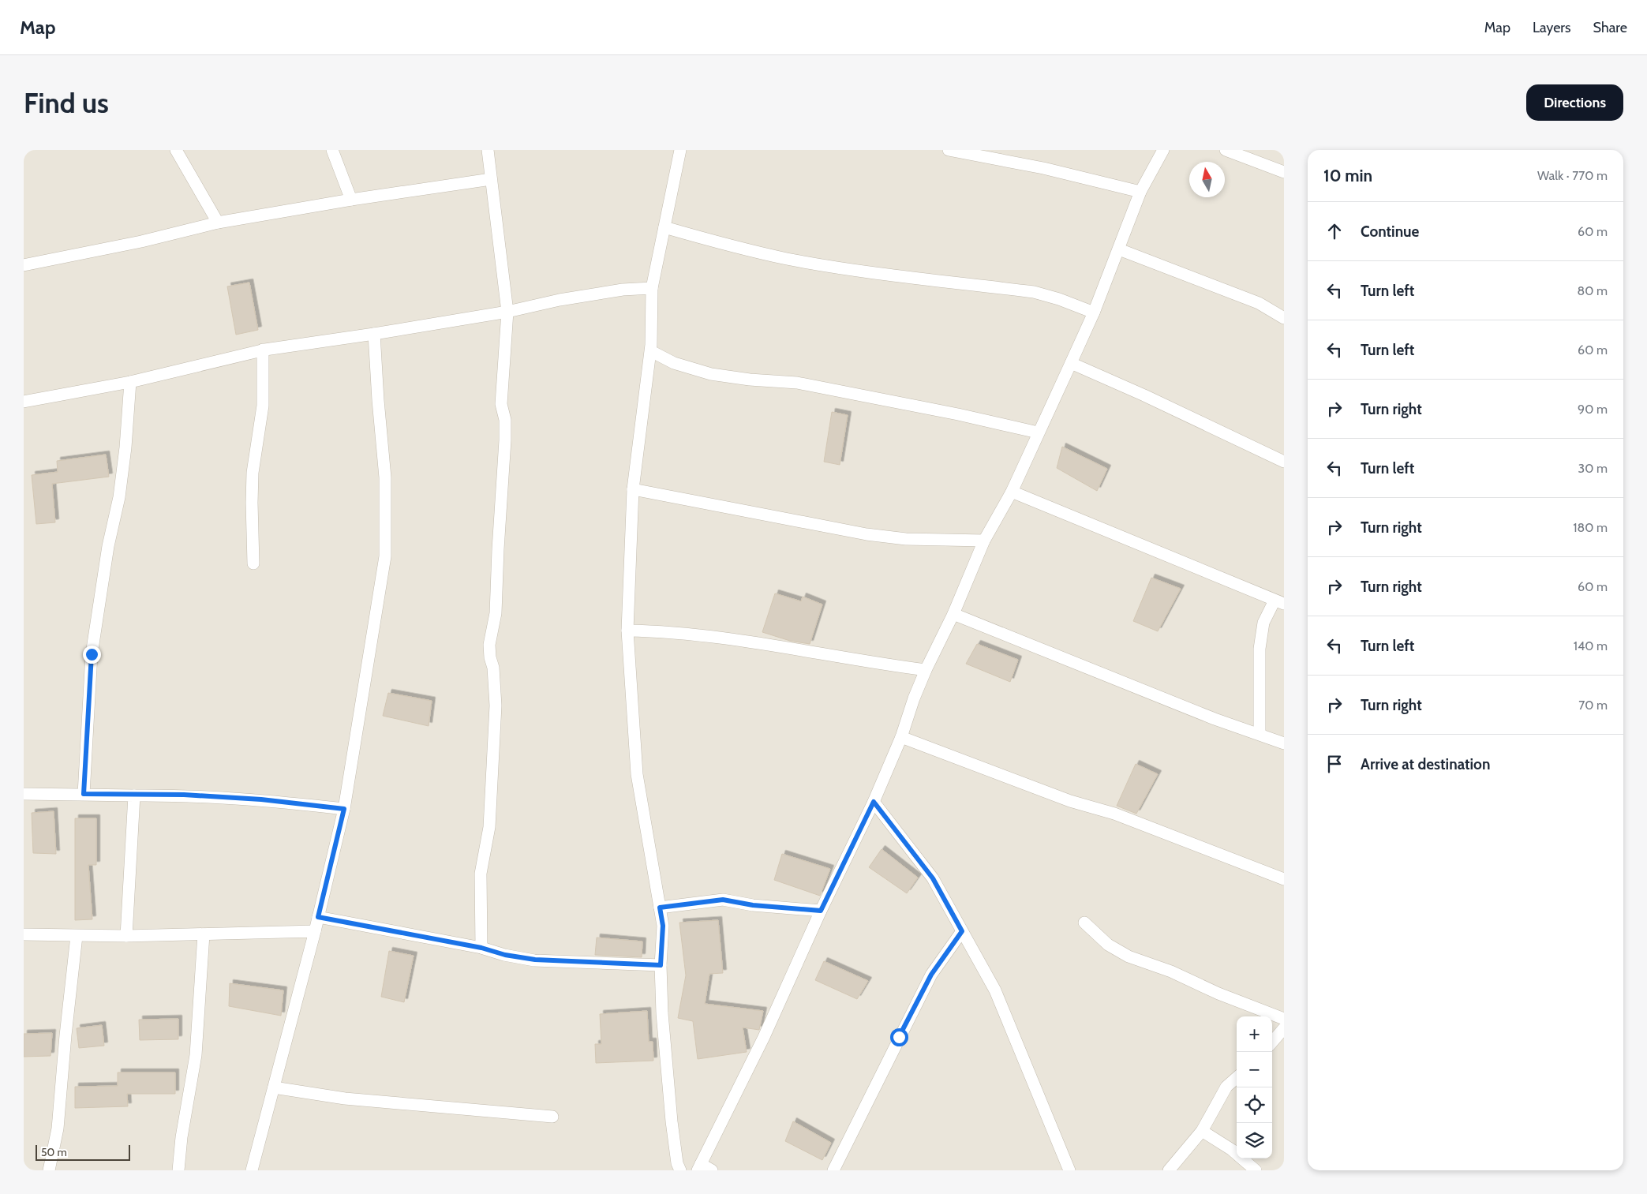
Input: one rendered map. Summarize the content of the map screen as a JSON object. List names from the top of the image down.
{
  "scale_bar": "50 m",
  "north": "top",
  "page": {
    "header": "Map",
    "nav": ["Map", "Layers", "Share"],
    "buttons": "Directions",
    "title": "Find us",
    "heading": ["10 min", "Walk · 770 m"],
    "list": [
      ["Continue", "60 m"],
      ["Turn left", "80 m"],
      ["Turn left", "60 m"],
      ["Turn right", "90 m"],
      ["Turn left", "30 m"],
      ["Turn right", "180 m"],
      ["Turn right", "60 m"],
      ["Turn left", "140 m"],
      ["Turn right", "70 m"],
      "Arrive at destination"
    ],
    "map_buttons": ["+", "−"],
    "scale": "50 m"
  }
}
